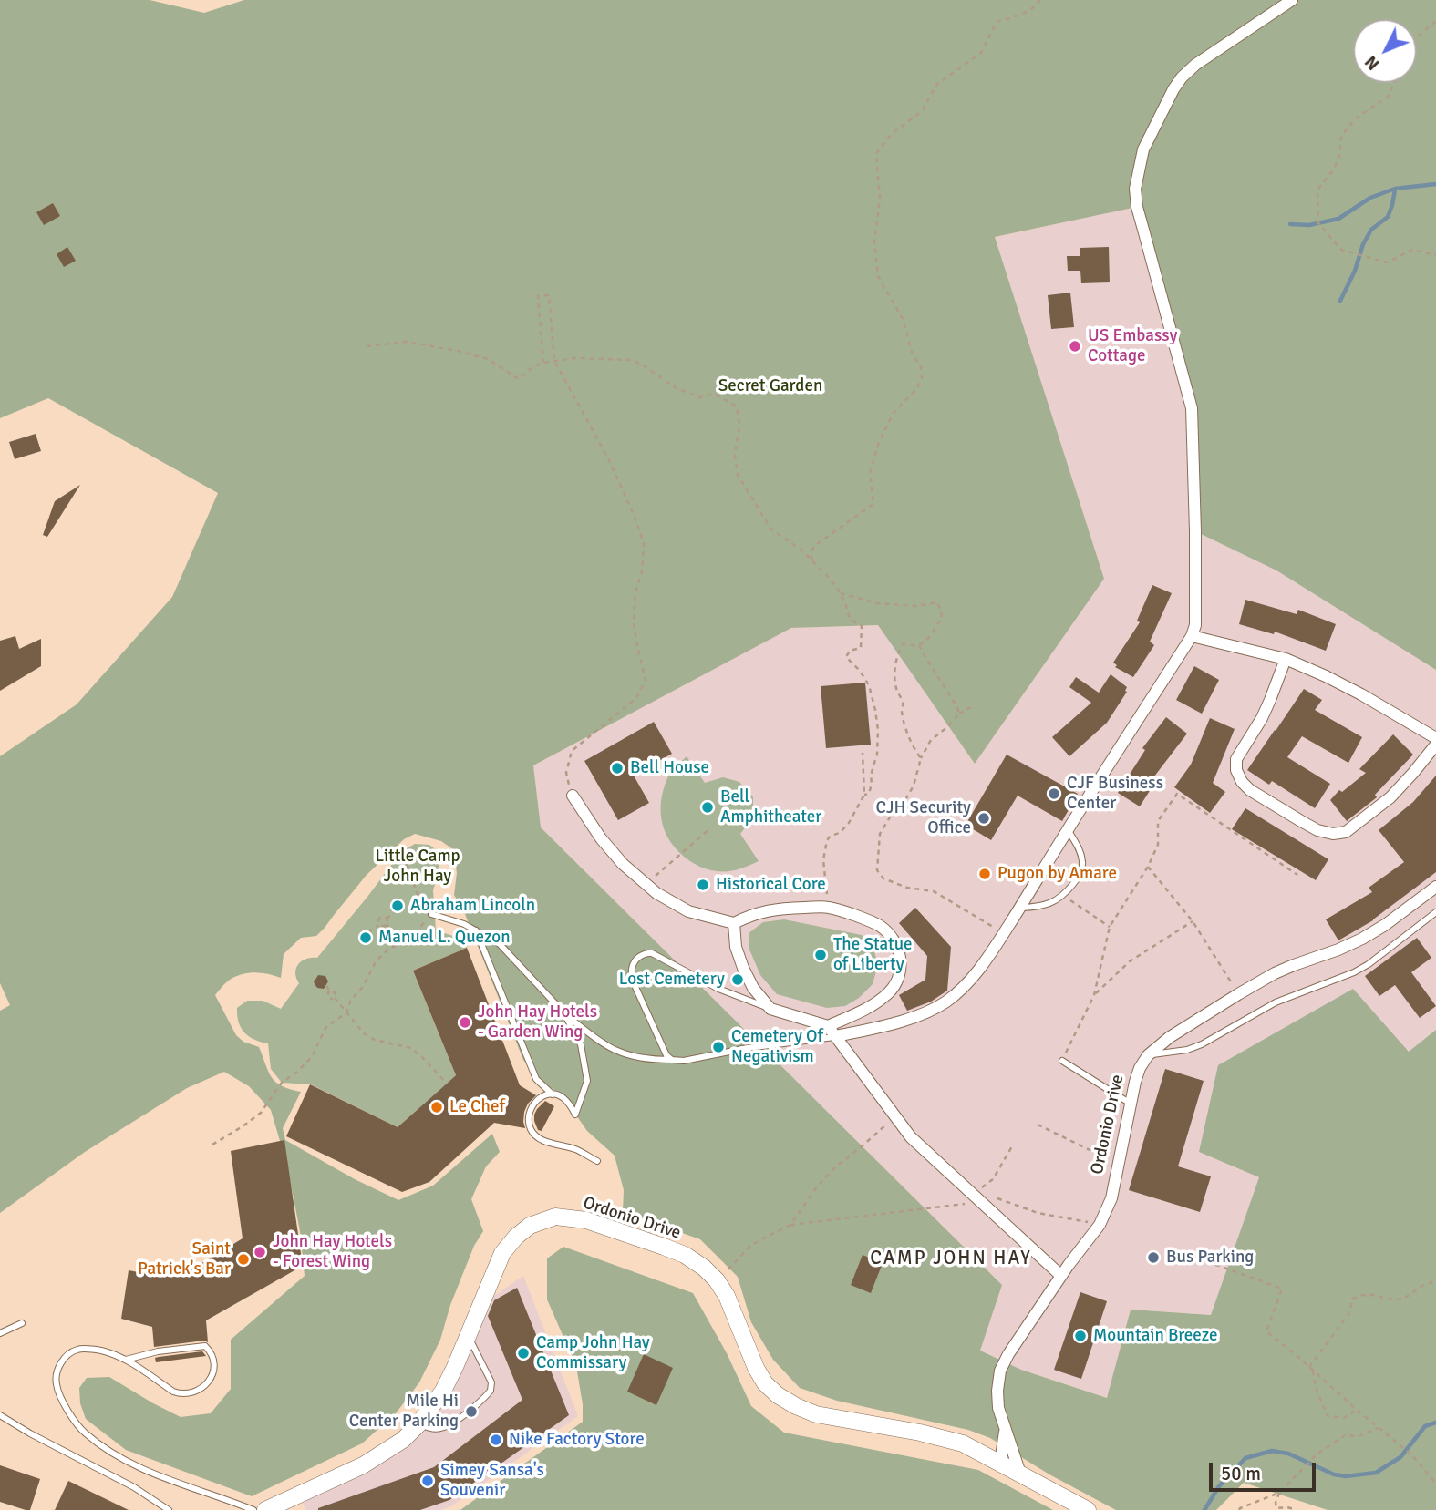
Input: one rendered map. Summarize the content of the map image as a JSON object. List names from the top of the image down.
{
  "streets": {
    "street": ["Ordonio Drive"]
  },
  "districts": ["CAMP JOHN HAY"],
  "parks": ["Secret Garden", "Little Camp John Hay"],
  "places": [
    "US Embassy Cottage",
    "Bell House",
    "CJF Business Center",
    "Bell Amphitheater",
    "CJH Security Office",
    "Pugon by Amare",
    "Historical Core",
    "Abraham Lincoln",
    "Manuel L. Quezon",
    "The Statue of Liberty",
    "Lost Cemetery",
    "John Hay Hotels - Garden Wing",
    "Cemetery Of Negativism",
    "Le Chef",
    "John Hay Hotels - Forest Wing",
    "Bus Parking",
    "Saint Patrick's Bar",
    "Mountain Breeze",
    "Camp John Hay Commissary",
    "Mile Hi Center Parking",
    "Nike Factory Store",
    "Simey Sansa's Souvenir"
  ],
  "scale_bar": "50 m",
  "north": "bottom left"
}
